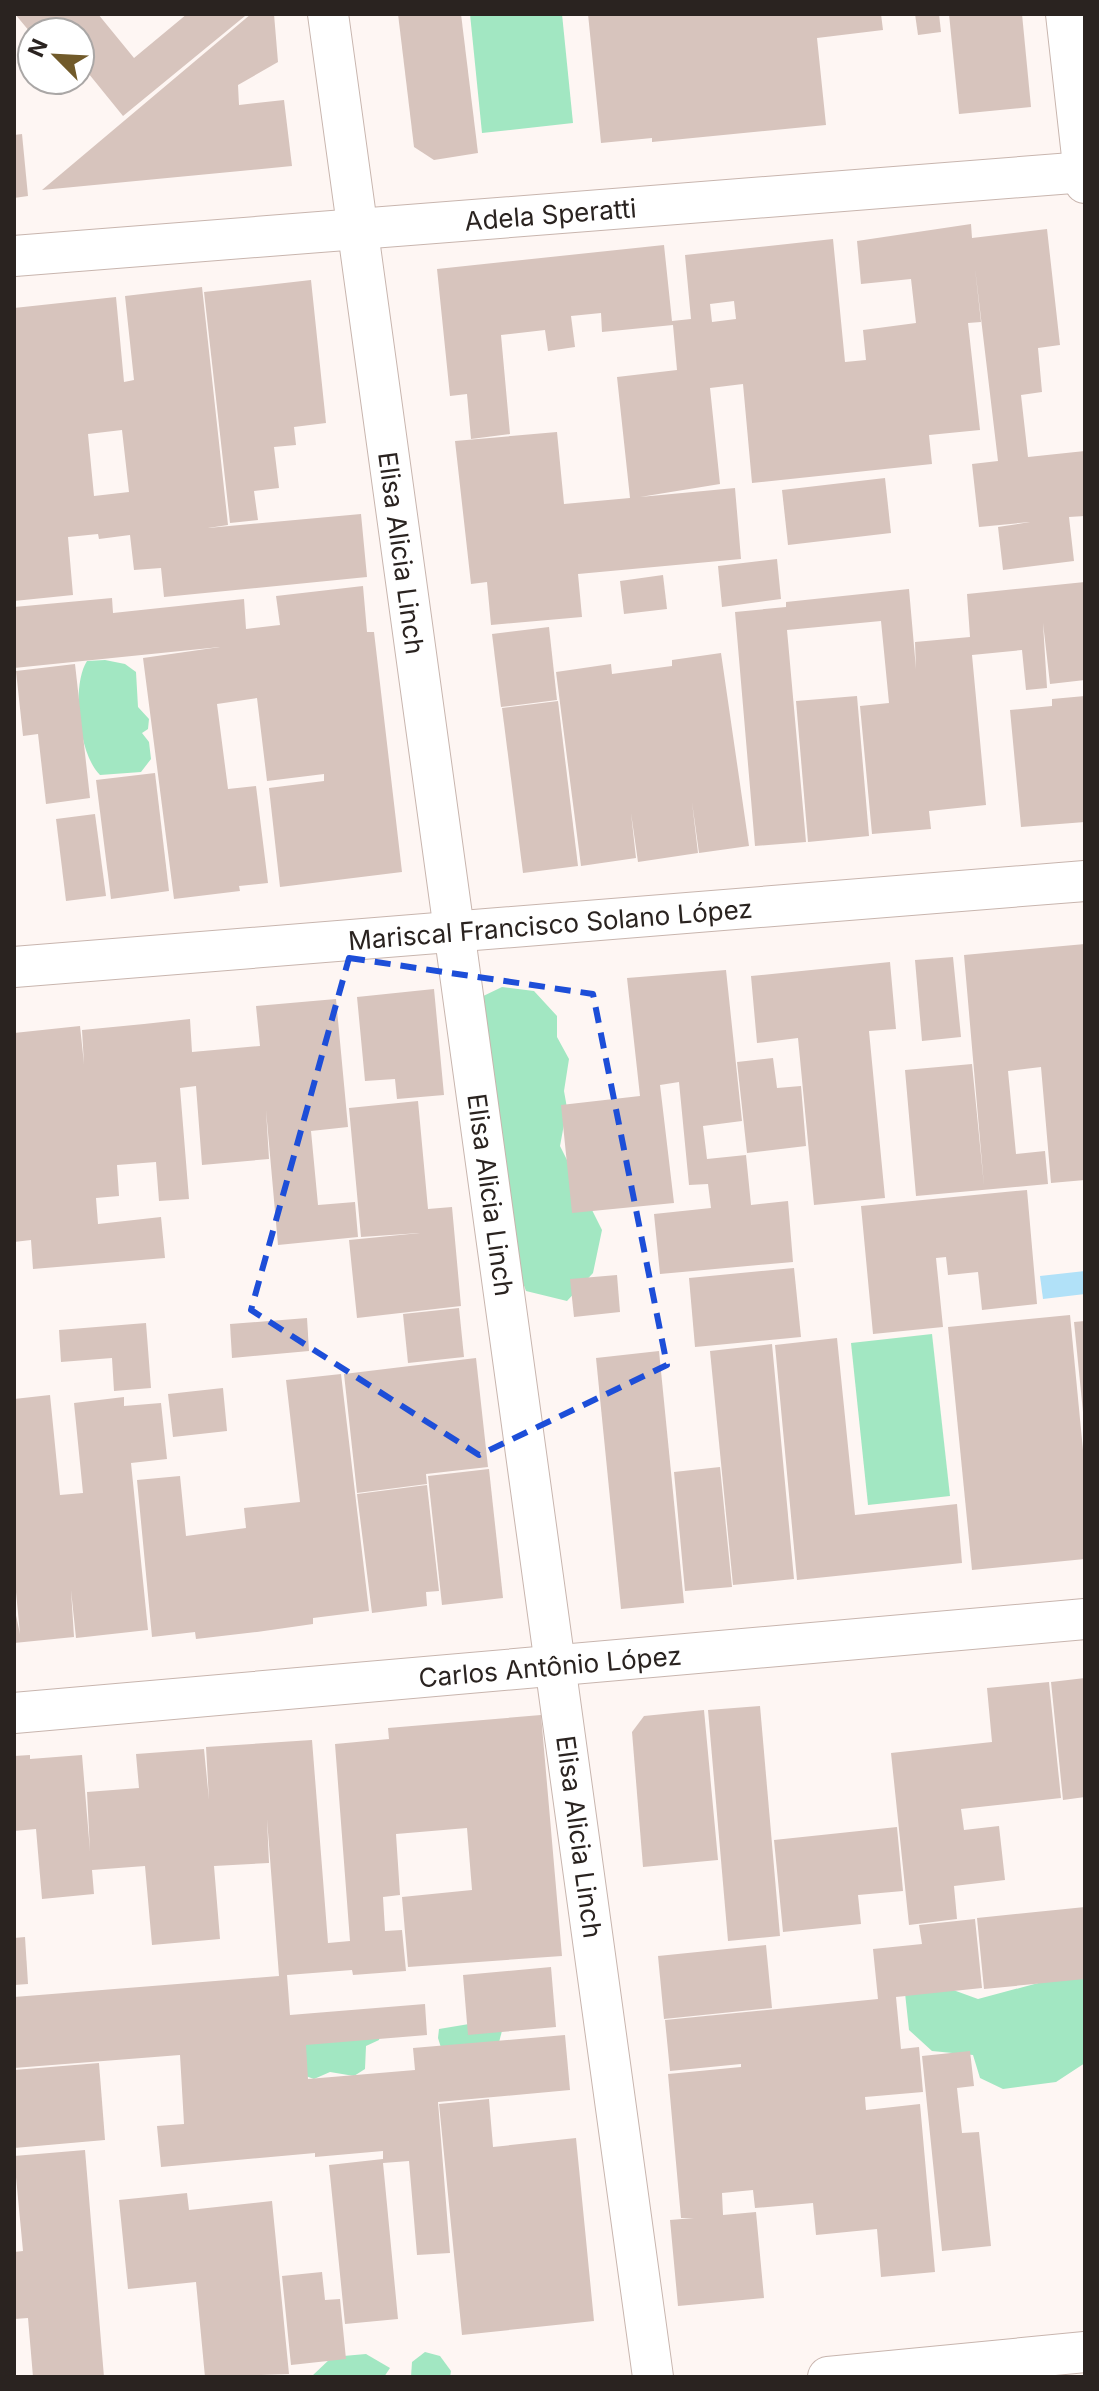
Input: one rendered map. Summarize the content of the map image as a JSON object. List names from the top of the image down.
{
  "streets": {
    "street": [
      "Adela Speratti",
      "Elisa Alicia Linch",
      "Mariscal Francisco Solano López",
      "Carlos Antônio López"
    ]
  },
  "crossings": [
    ["Adela Speratti", "Elisa Alicia Linch"],
    ["Elisa Alicia Linch", "Mariscal Francisco Solano López"],
    ["Elisa Alicia Linch", "Carlos Antônio López"]
  ],
  "north": "top left"
}
